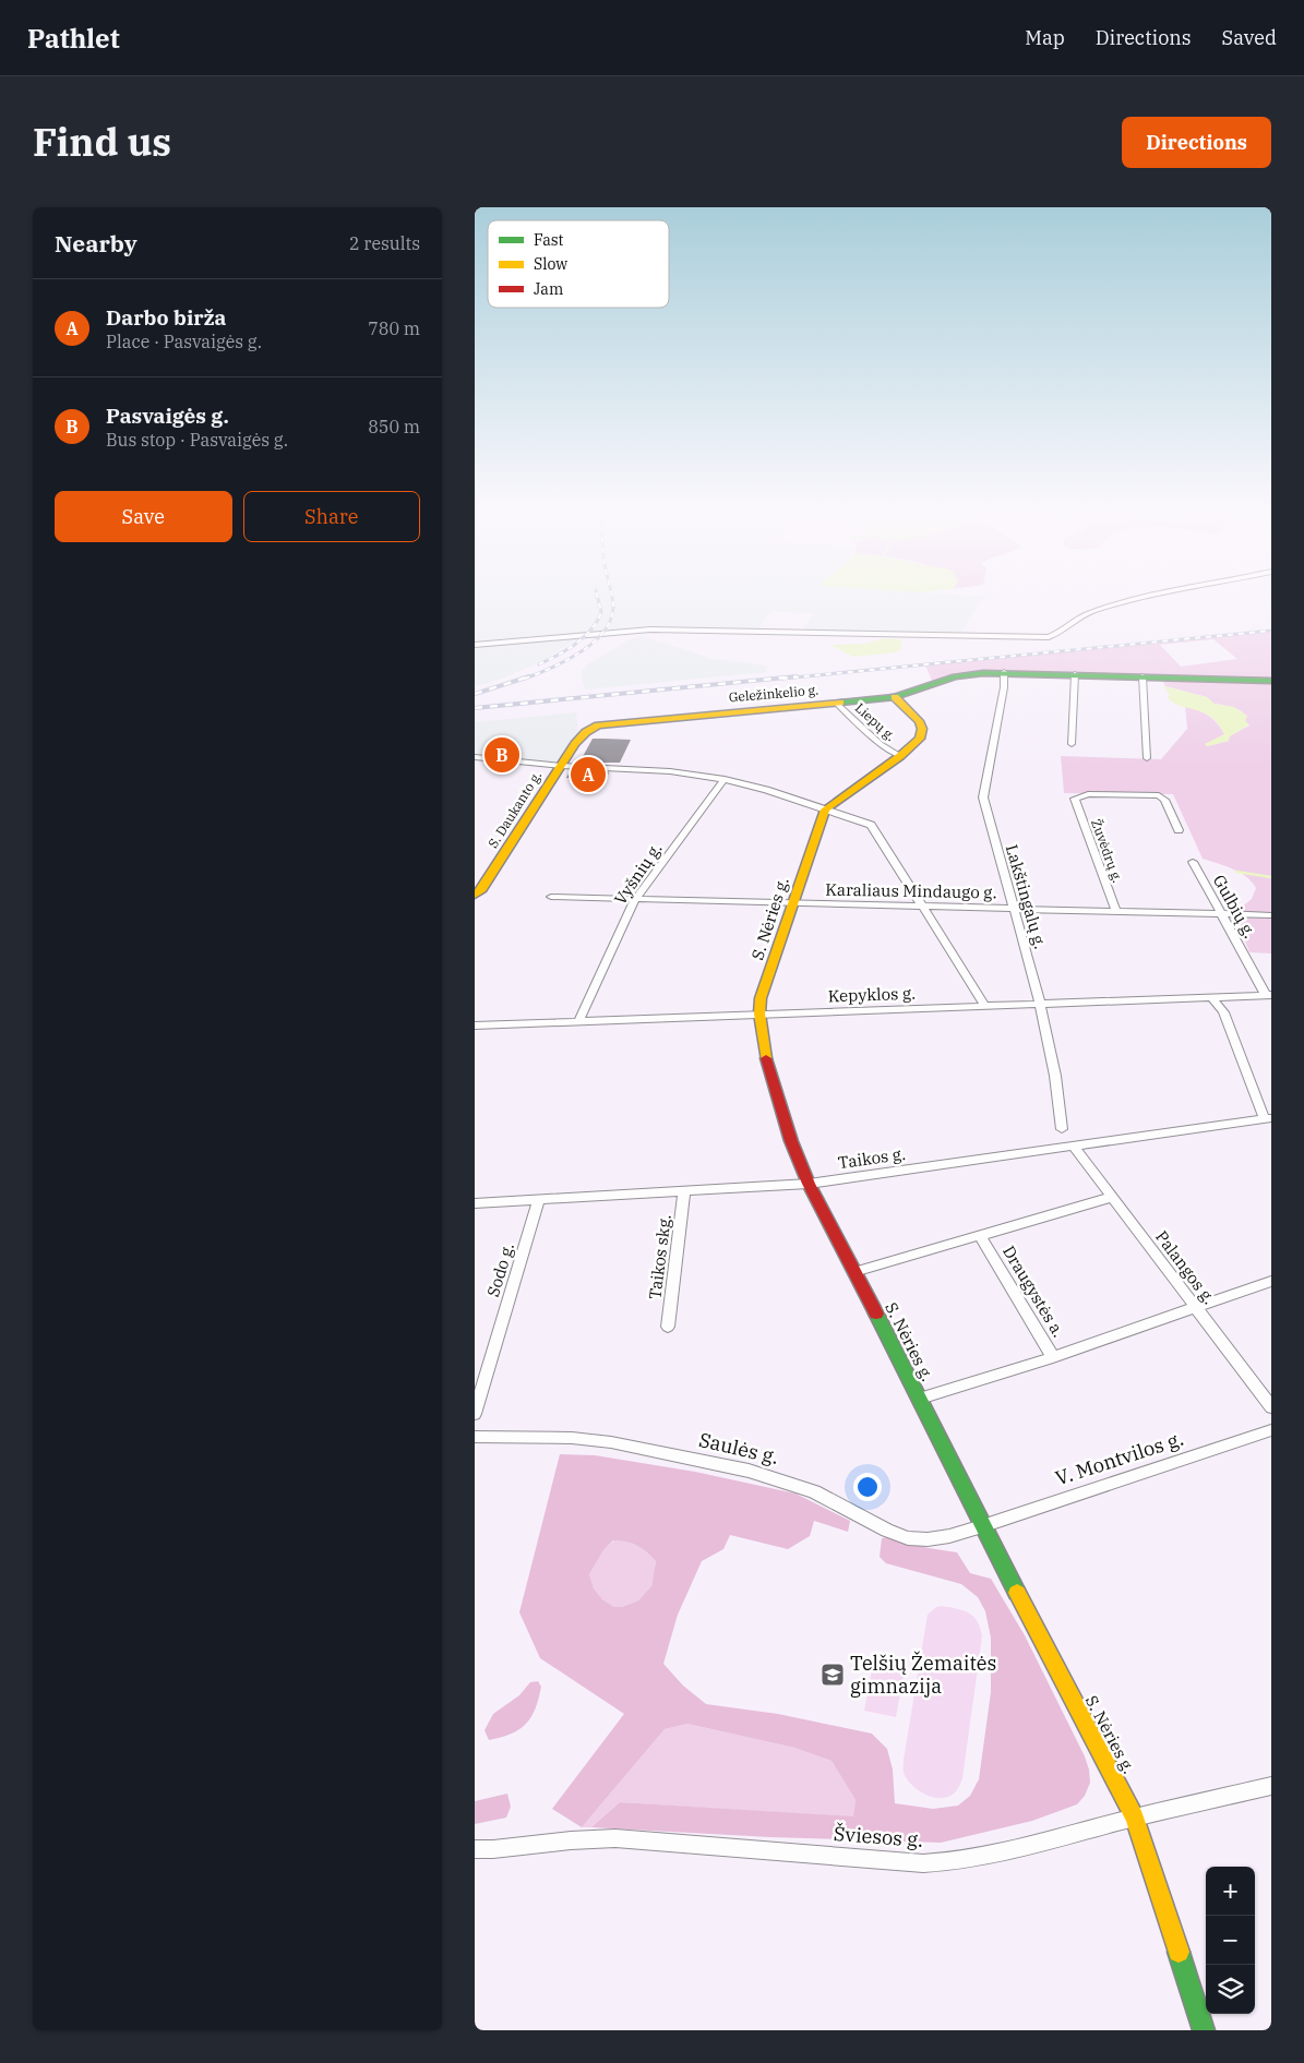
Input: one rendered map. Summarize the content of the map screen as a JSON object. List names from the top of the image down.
{
  "streets": {
    "street": [
      "Geležinkelio g.",
      "Liepų g.",
      "S. Daukanto g.",
      "Žuvėdrų g.",
      "Vyšnių g.",
      "Karaliaus Mindaugo g.",
      "Lakštingalų g.",
      "Gulbių g.",
      "S. Nėries g.",
      "Kepyklos g.",
      "Taikos g.",
      "Taikos skg.",
      "Palangos g.",
      "Sodo g.",
      "Draugystės a.",
      "Saulės g.",
      "V. Montvilos g.",
      "Šviesos g."
    ]
  },
  "crossings": [
    ["Geležinkelio g.", "Liepų g."],
    ["Geležinkelio g.", "S. Daukanto g."],
    ["Geležinkelio g.", "Lakštingalų g."],
    ["Žuvėdrų g.", "Karaliaus Mindaugo g."],
    ["Vyšnių g.", "Karaliaus Mindaugo g."],
    ["Vyšnių g.", "Kepyklos g."],
    ["Karaliaus Mindaugo g.", "Lakštingalų g."],
    ["Karaliaus Mindaugo g.", "Gulbių g."],
    ["Karaliaus Mindaugo g.", "S. Nėries g."],
    ["Lakštingalų g.", "Kepyklos g."],
    ["Gulbių g.", "Kepyklos g."],
    ["S. Nėries g.", "Kepyklos g."],
    ["S. Nėries g.", "Taikos g."],
    ["S. Nėries g.", "Draugystės a."],
    ["S. Nėries g.", "Saulės g."],
    ["S. Nėries g.", "V. Montvilos g."],
    ["S. Nėries g.", "Šviesos g."],
    ["Taikos g.", "Taikos skg."],
    ["Taikos g.", "Palangos g."],
    ["Taikos g.", "Sodo g."],
    ["Saulės g.", "V. Montvilos g."]
  ],
  "places": {
    "school or university": ["Telšių Žemaitės gimnazija"]
  },
  "legend": ["Fast", "Slow", "Jam"],
  "page": {
    "header": "Pathlet",
    "nav": ["Map", "Directions", "Saved"],
    "title": "Find us",
    "buttons": [
      "Directions",
      ["Save", "Share"]
    ],
    "heading": ["Nearby", "2 results"],
    "list": [
      {
        "mark": "A",
        "name": "Darbo birža",
        "note": "Place · Pasvaigės g.",
        "value": "780 m"
      },
      {
        "mark": "B",
        "name": "Pasvaigės g.",
        "note": "Bus stop · Pasvaigės g.",
        "value": "850 m"
      }
    ],
    "pins": ["B", "A"],
    "map_buttons": ["+", "−"]
  }
}
